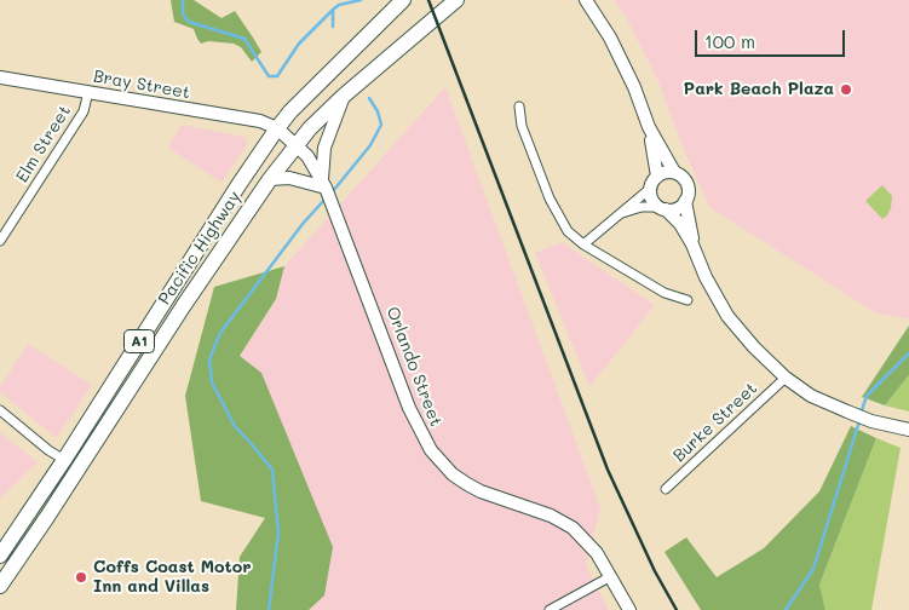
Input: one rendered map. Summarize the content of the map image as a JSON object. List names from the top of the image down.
{
  "streets": {
    "highway": ["Pacific Highway", "A1"],
    "street": [
      "Bray Street",
      "Elm Street",
      "Orlando Street",
      "Burke Street"
    ]
  },
  "crossings": [
    ["Bray Street", "Elm Street"],
    ["Bray Street", "Pacific Highway"],
    ["Bray Street", "Orlando Street"],
    ["Pacific Highway", "Orlando Street"]
  ],
  "places": ["Park Beach Plaza", "Coffs Coast Motor Inn and Villas"],
  "scale_bar": "100 m"
}
